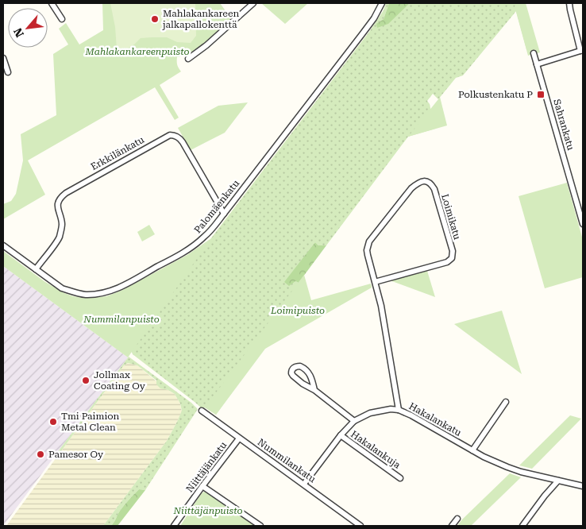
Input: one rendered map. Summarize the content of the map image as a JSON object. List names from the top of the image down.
{
  "streets": {
    "street": [
      "Sahrankatu",
      "Erkkilänkatu",
      "Palomäenkatu",
      "Loimikatu",
      "Hakalankatu",
      "Hakalankuja",
      "Nummilankatu",
      "Niittäjänkatu"
    ]
  },
  "crossings": [
    ["Erkkilänkatu", "Palomäenkatu"],
    ["Loimikatu", "Hakalankatu"],
    ["Hakalankatu", "Hakalankuja"],
    ["Hakalankatu", "Nummilankatu"],
    ["Nummilankatu", "Niittäjänkatu"]
  ],
  "parks": [
    "Mahlakankareenpuisto",
    "Loimipuisto",
    "Nummilanpuisto",
    "Niittäjänpuisto"
  ],
  "places": {
    "other": [
      "Mahlakankareen jalkapallokenttä",
      "Jollmax Coating Oy",
      "Tmi Paimion Metal Clean",
      "Pamesor Oy"
    ],
    "transit": ["Polkustenkatu P"]
  },
  "north": "bottom left"
}
